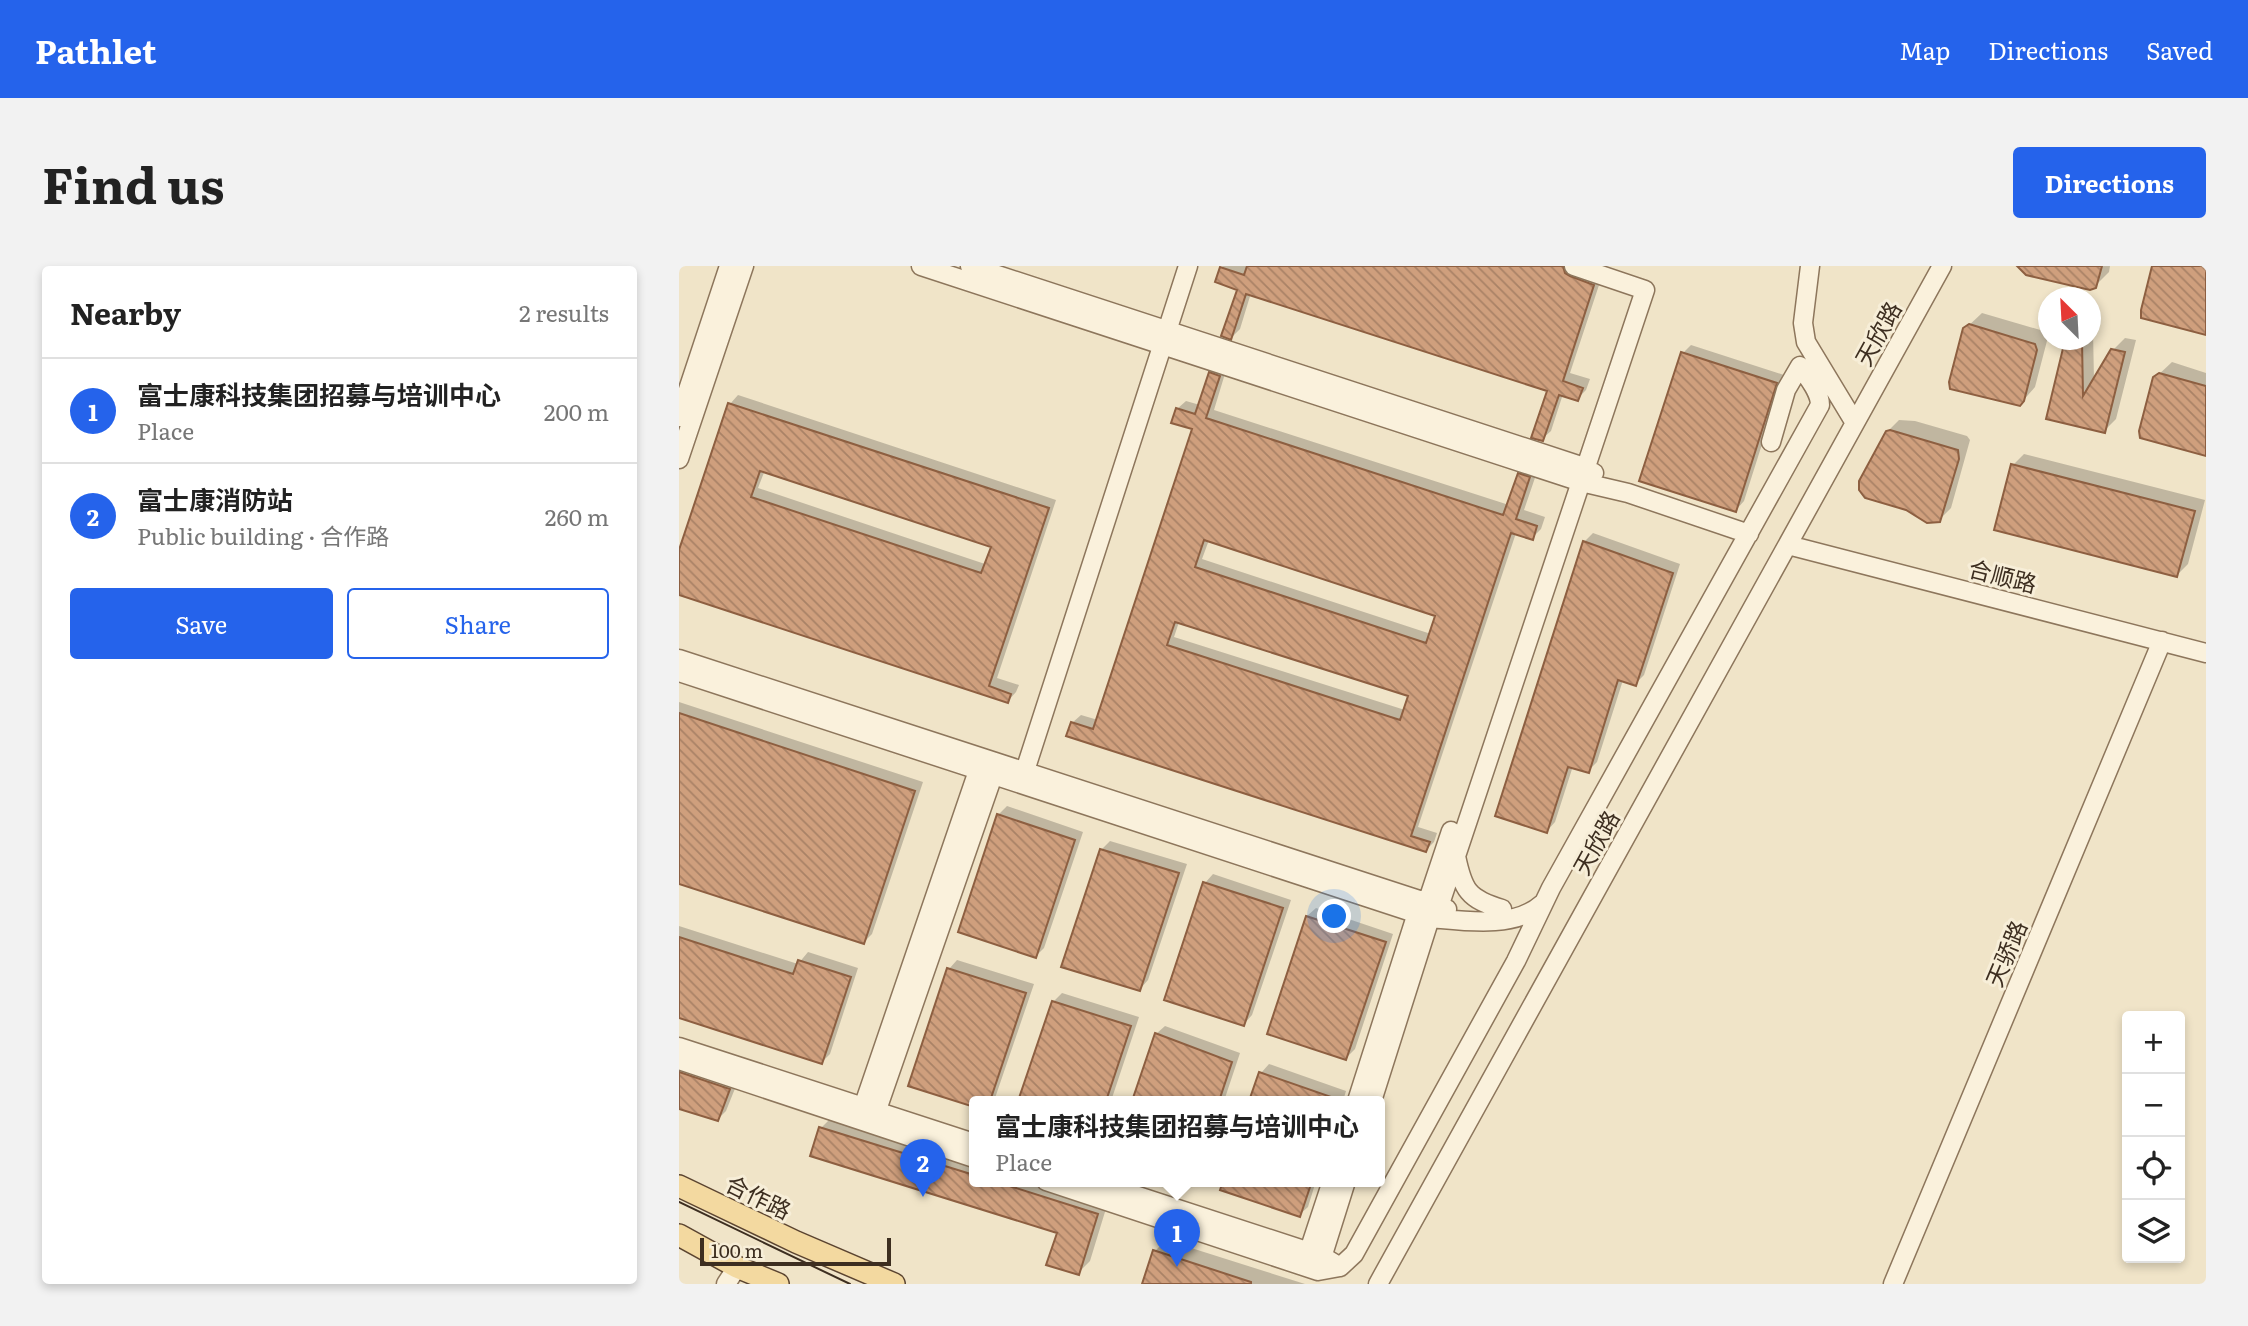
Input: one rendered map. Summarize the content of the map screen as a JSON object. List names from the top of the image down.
{
  "streets": {
    "main road": ["合作路"],
    "street": ["天欣路", "合顺路", "天骄路"]
  },
  "crossings": [
    ["天欣路", "合顺路"],
    ["合顺路", "天骄路"]
  ],
  "scale_bar": "100 m",
  "north": "top left",
  "page": {
    "header": "Pathlet",
    "nav": ["Map", "Directions", "Saved"],
    "title": "Find us",
    "buttons": [
      "Directions",
      ["Save", "Share"]
    ],
    "heading": ["Nearby", "2 results"],
    "list": [
      {
        "mark": "1",
        "name": "富士康科技集团招募与培训中心",
        "note": "Place",
        "value": "200 m"
      },
      {
        "mark": "2",
        "name": "富士康消防站",
        "note": "Public building · 合作路",
        "value": "260 m"
      }
    ],
    "map_buttons": ["+", "−"],
    "popup": ["富士康科技集团招募与培训中心", "Place"],
    "pins": ["2", "1"],
    "scale": "100 m"
  }
}
